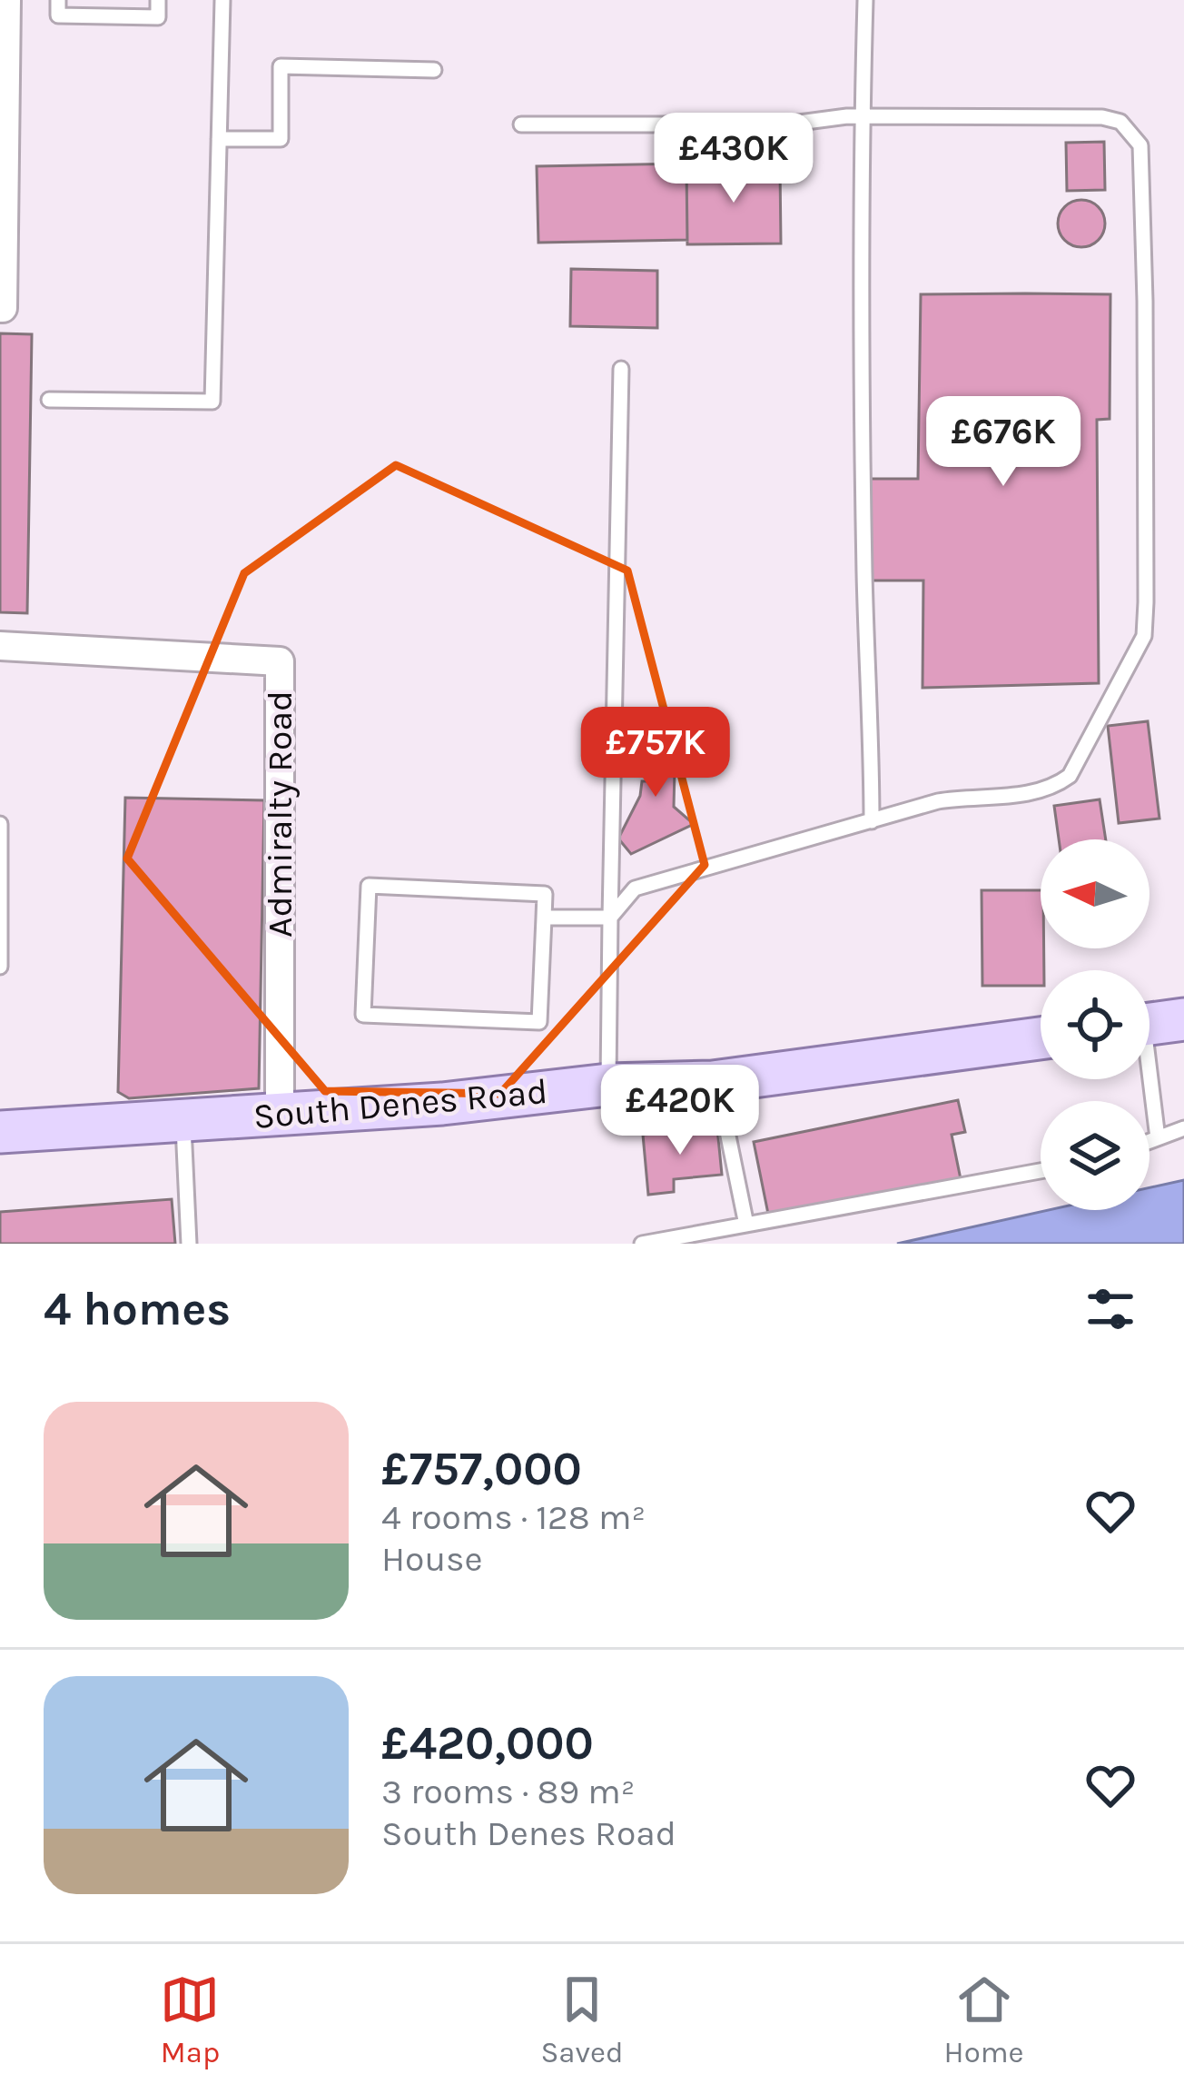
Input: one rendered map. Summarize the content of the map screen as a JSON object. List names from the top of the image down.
{
  "streets": {
    "main road": ["South Denes Road"],
    "street": ["Admiralty Road"]
  },
  "crossings": [
    ["Admiralty Road", "South Denes Road"]
  ],
  "north": "left",
  "page": {
    "price": [
      "£430K",
      "£676K",
      "£757K",
      "£420K"
    ],
    "heading": "4 homes",
    "list": [
      {
        "name": "£757,000",
        "note": "4 rooms · 128 m² · House"
      },
      {
        "name": "£420,000",
        "note": "3 rooms · 89 m² · South Denes Road"
      }
    ],
    "tabs": ["Map", "Saved", "Home"]
  }
}
